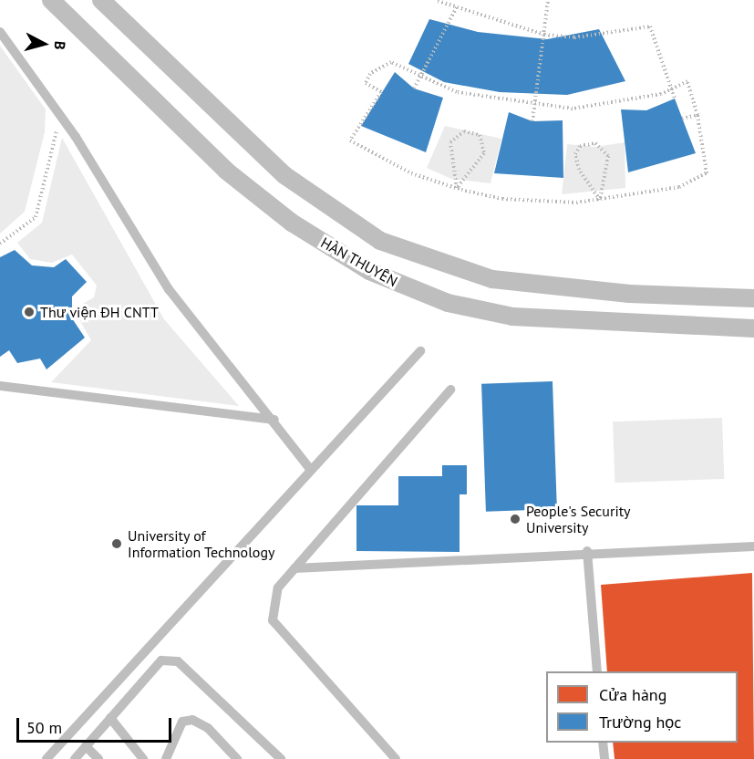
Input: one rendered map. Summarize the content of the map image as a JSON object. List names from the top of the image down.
{
  "streets": {
    "street": ["HÀN THUYÊN"]
  },
  "places": ["Thư viện ĐH CNTT", "People's Security University", "University of Information Technology"],
  "legend": ["Cửa hàng", "Trường học"],
  "scale_bar": "50 m",
  "north": "right"
}
